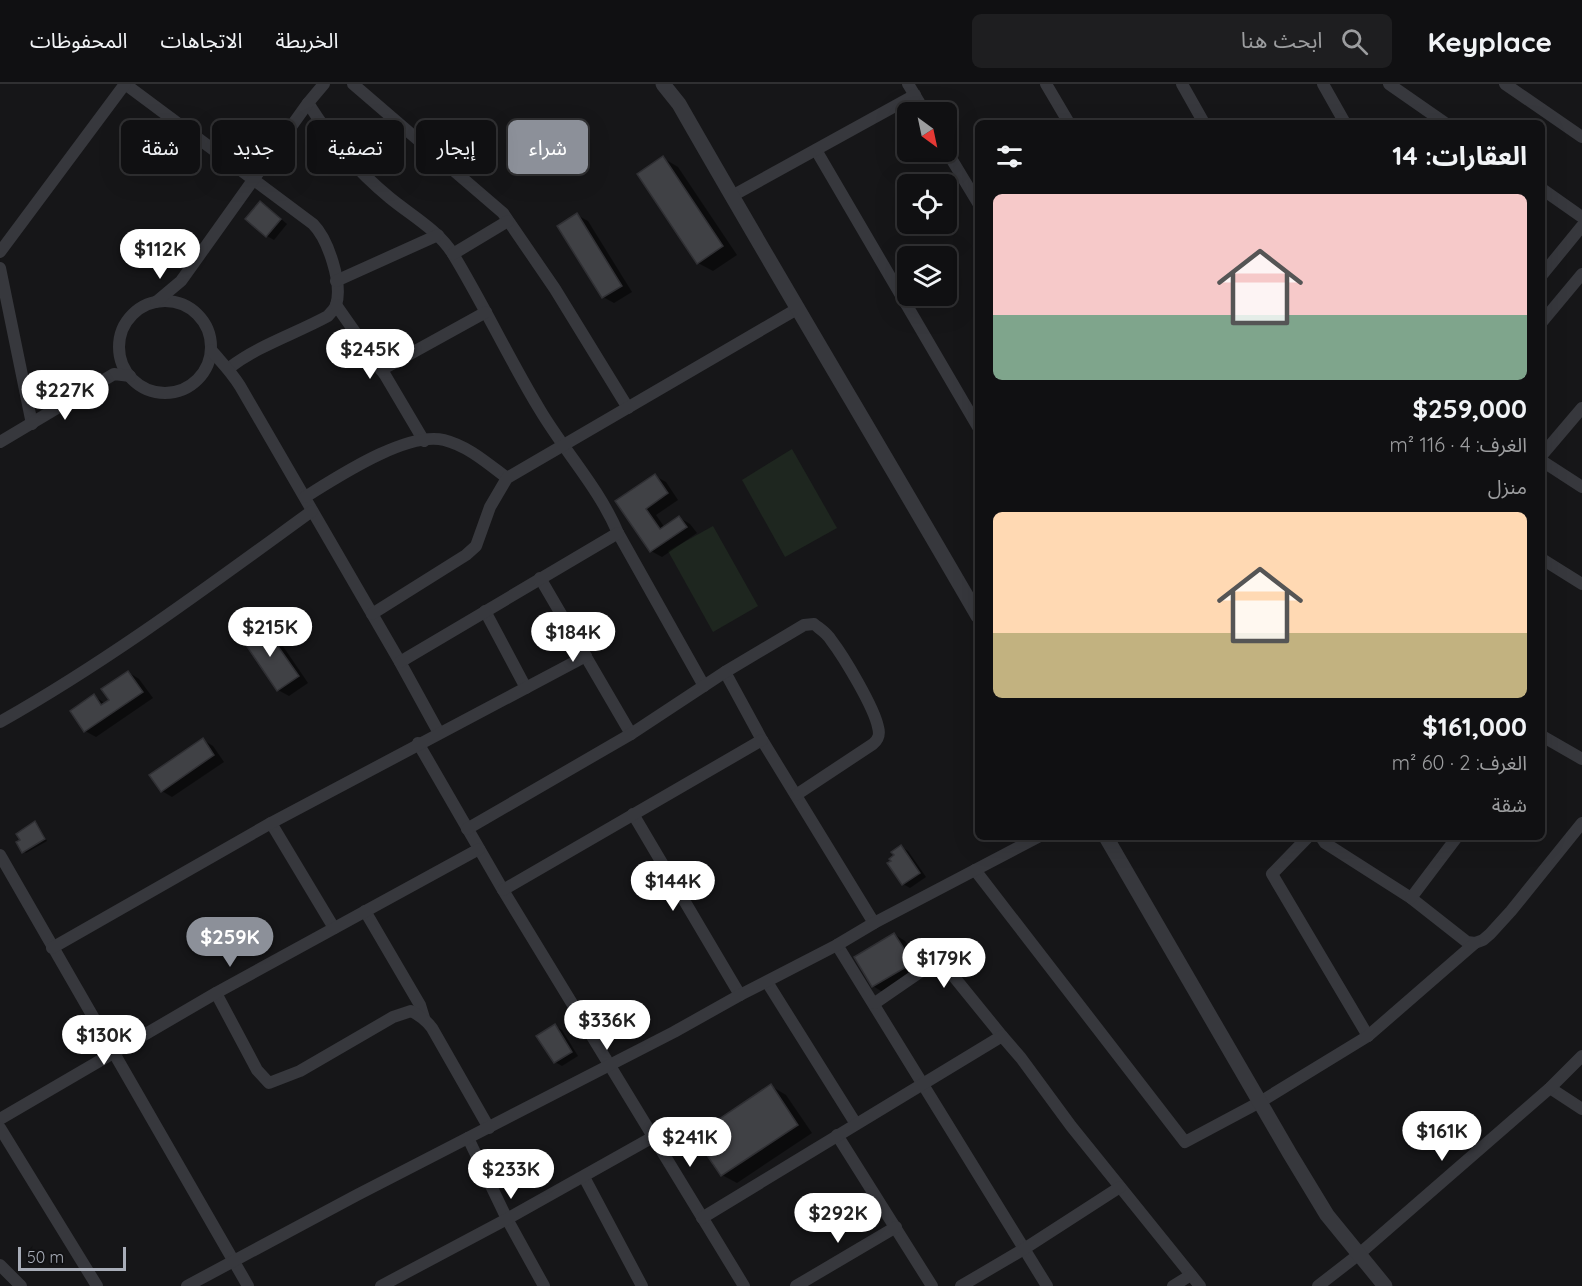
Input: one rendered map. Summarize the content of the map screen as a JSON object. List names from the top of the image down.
{
  "scale_bar": "50 m",
  "north": "bottom right",
  "page": {
    "header": "Keyplace",
    "search": "ابحث هنا",
    "nav": ["الخريطة", "الاتجاهات", "المحفوظات"],
    "chip": [
      "شراء",
      "إيجار",
      "تصفية",
      "جديد",
      "شقة"
    ],
    "heading": "العقارات: 14",
    "list": [
      {
        "name": "$259,000",
        "note": "الغرف: 4 · 116 m² · منزل"
      },
      {
        "name": "$161,000",
        "note": "الغرف: 2 · 60 m² · شقة"
      }
    ],
    "price": [
      "$112K",
      "$245K",
      "$227K",
      "$215K",
      "$184K",
      "$144K",
      "$259K",
      "$179K",
      "$336K",
      "$130K",
      "$161K",
      "$241K",
      "$233K",
      "$292K"
    ],
    "scale": "50 m"
  }
}
